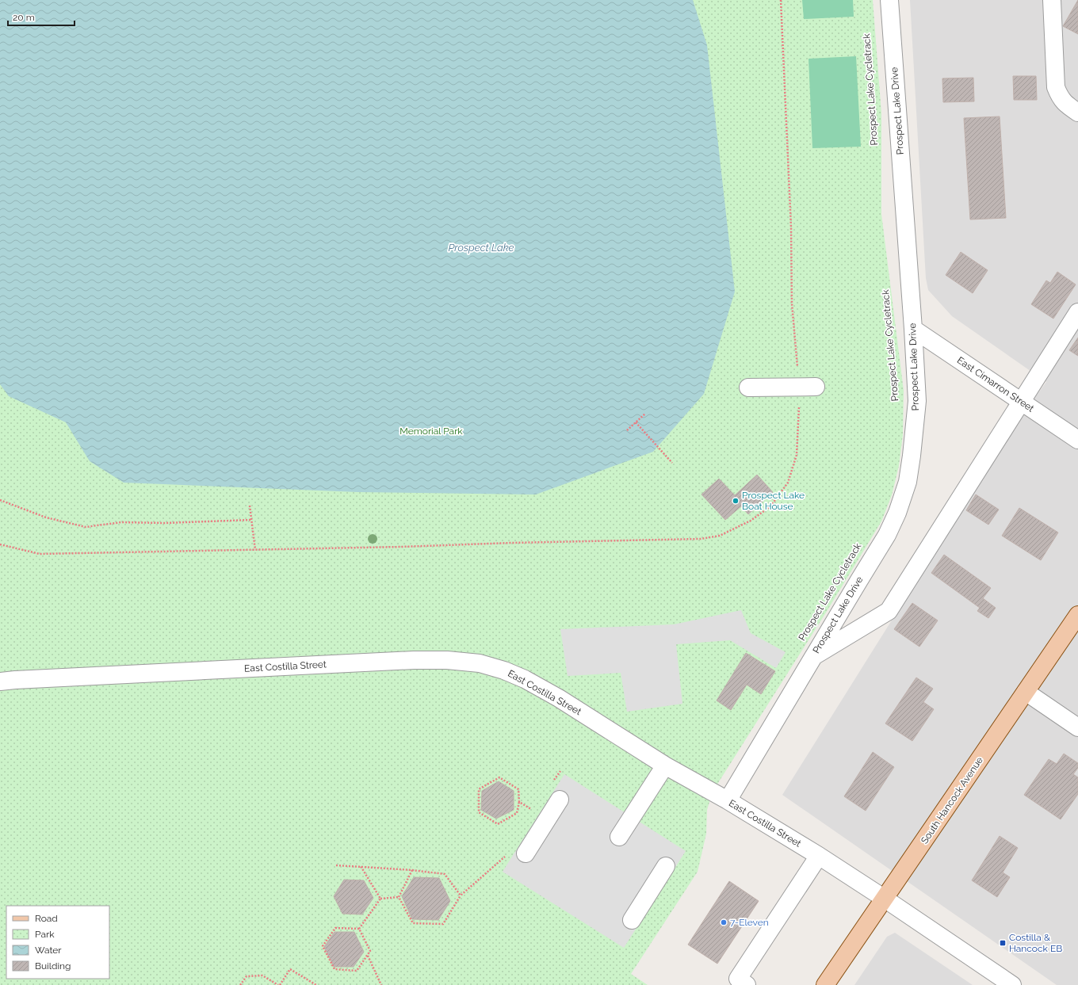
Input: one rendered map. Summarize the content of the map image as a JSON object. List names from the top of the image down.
{
  "streets": {
    "main road": ["South Hancock Avenue"],
    "street": ["Prospect Lake Drive", "East Cimarron Street", "East Costilla Street"]
  },
  "crossings": [
    ["Prospect Lake Drive", "East Cimarron Street"],
    ["Prospect Lake Drive", "East Costilla Street"],
    ["East Costilla Street", "South Hancock Avenue"]
  ],
  "water": ["Prospect Lake"],
  "parks": ["Memorial Park"],
  "places": {
    "other": ["Prospect Lake Boat House", "7-Eleven"],
    "transit": ["Costilla & Hancock EB"]
  },
  "legend": [
    "Road",
    "Park",
    "Water",
    "Building"
  ],
  "scale_bar": "20 m"
}
